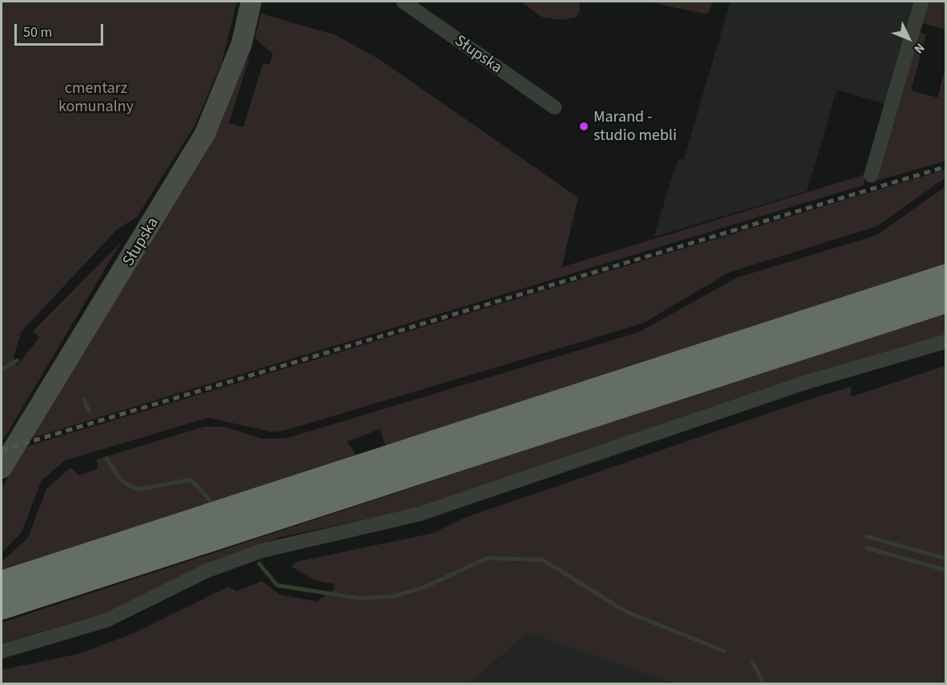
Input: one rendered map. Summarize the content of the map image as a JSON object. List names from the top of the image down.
{
  "streets": {
    "main road": ["Słupska"]
  },
  "parks": ["cmentarz komunalny"],
  "places": ["Marand - studio mebli"],
  "scale_bar": "50 m",
  "north": "bottom right"
}
